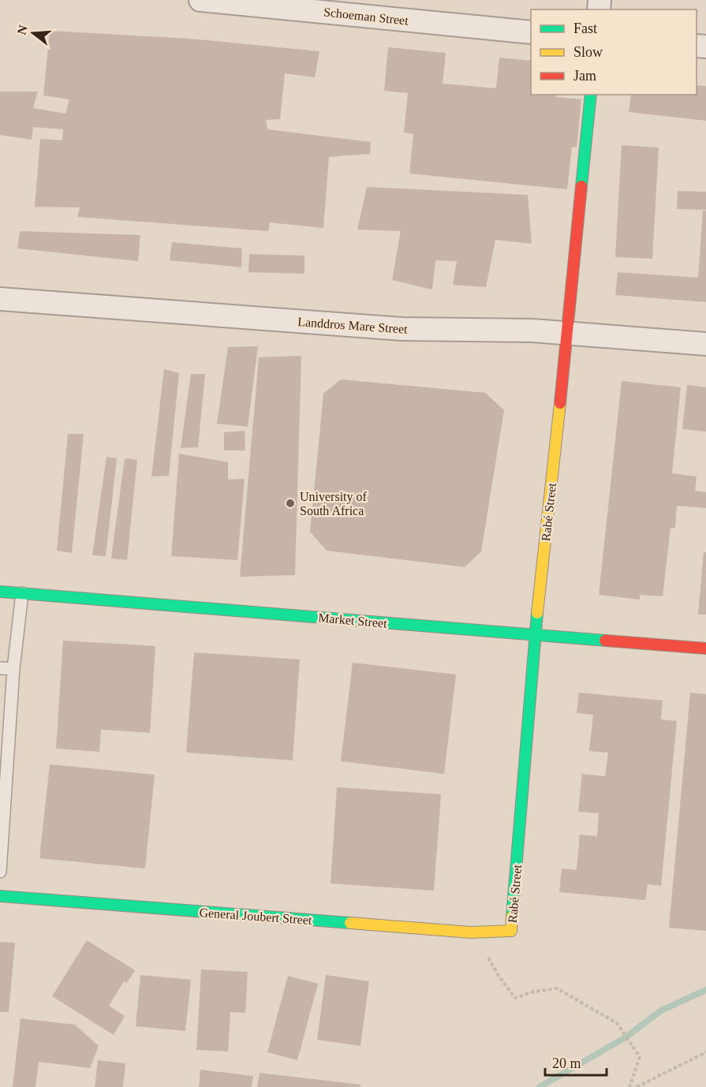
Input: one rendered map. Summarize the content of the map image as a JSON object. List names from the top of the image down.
{
  "streets": {
    "street": [
      "Schoeman Street",
      "Landdros Mare Street",
      "Rabé Street",
      "Market Street",
      "General Joubert Street"
    ]
  },
  "crossings": [
    ["Landdros Mare Street", "Rabé Street"],
    ["Rabé Street", "Market Street"],
    ["Rabé Street", "General Joubert Street"]
  ],
  "places": ["University of South Africa"],
  "legend": ["Fast", "Slow", "Jam"],
  "scale_bar": "20 m",
  "north": "left"
}
